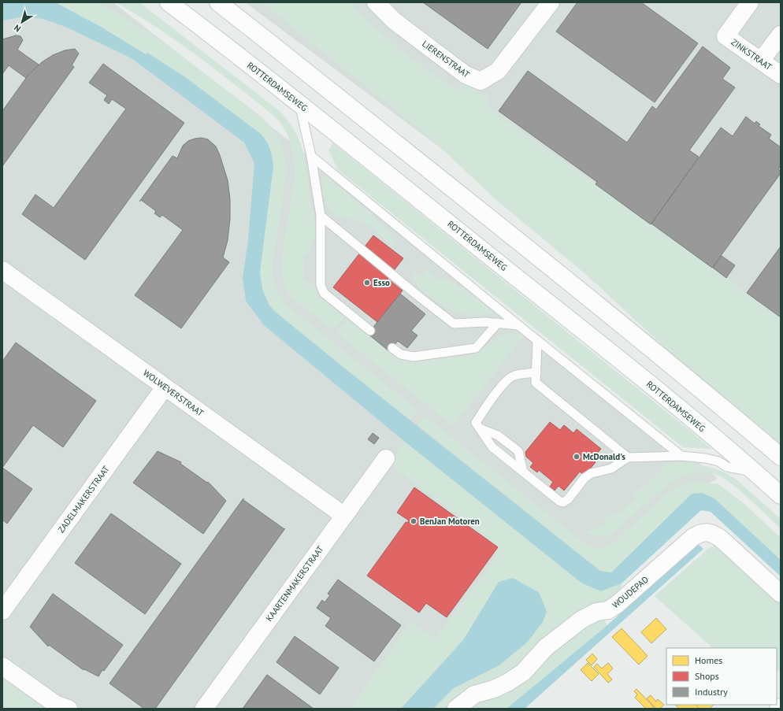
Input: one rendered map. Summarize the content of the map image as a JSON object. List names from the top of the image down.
{
  "streets": {
    "street": [
      "ZINKSTRAAT",
      "LIERENSTRAAT",
      "ROTTERDAMSEWEG",
      "WOLWEVERSTRAAT",
      "ZADELMAKERSTRAAT",
      "KAARTENMAKERSTRAAT",
      "WOUDEPAD"
    ]
  },
  "crossings": [
    ["WOLWEVERSTRAAT", "ZADELMAKERSTRAAT"],
    ["WOLWEVERSTRAAT", "KAARTENMAKERSTRAAT"]
  ],
  "places": ["Esso", "McDonald's", "BenJan Motoren"],
  "legend": ["Homes", "Shops", "Industry"],
  "north": "bottom left"
}
